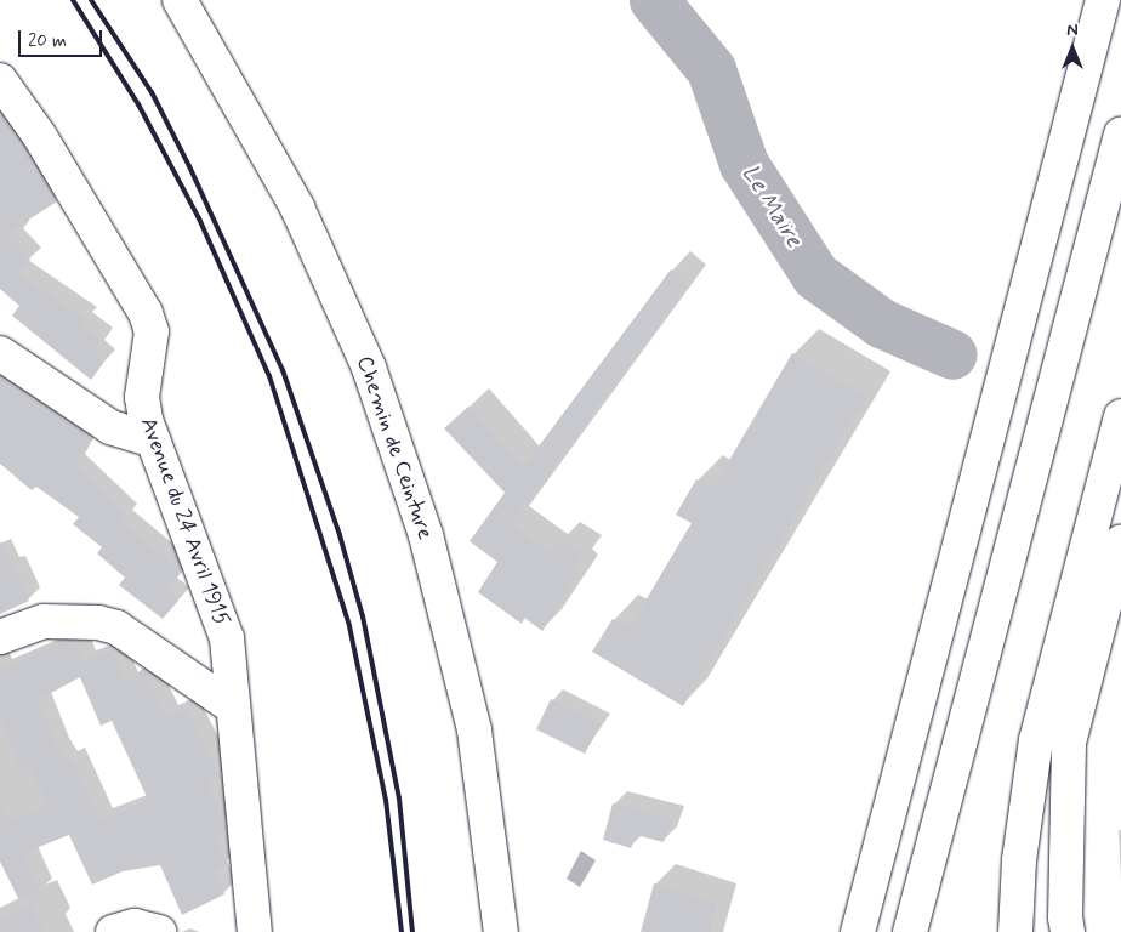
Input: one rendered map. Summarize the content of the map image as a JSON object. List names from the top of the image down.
{
  "streets": {
    "main road": ["Chemin de Ceinture", "Avenue du 24 Avril 1915"]
  },
  "water": ["Le Maïre"],
  "scale_bar": "20 m",
  "north": "top"
}
